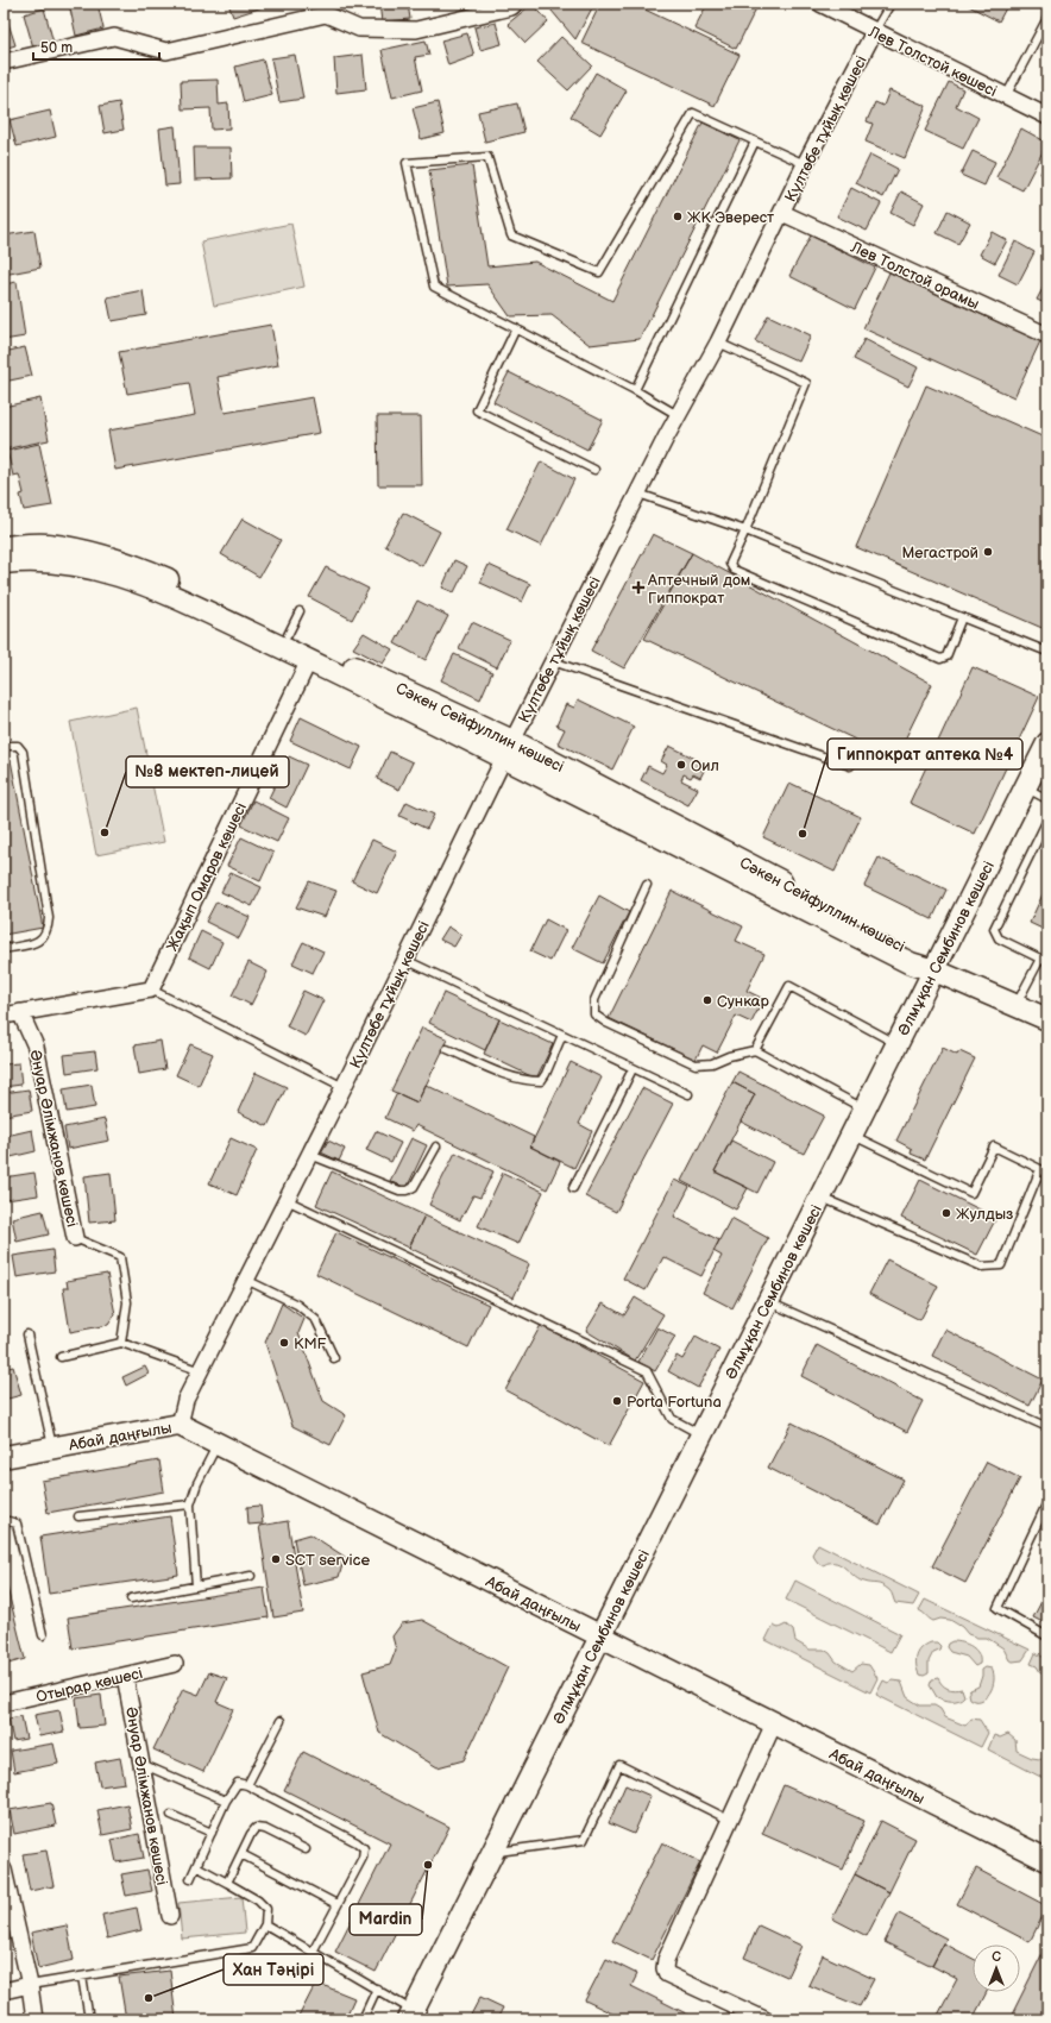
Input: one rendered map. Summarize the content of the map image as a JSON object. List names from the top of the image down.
{
  "streets": {
    "street": [
      "Лев Толстой көшесі",
      "Күлтөбе тұйық көшесі",
      "Лев Толстой орамы",
      "Сәкен Сейфуллин көшесі",
      "Жақып Омаров көшесі",
      "Әлмұқан Сембинов көшесі",
      "Әнуар Әлімжанов көшесі",
      "Абай даңғылы",
      "Отырар көшесі"
    ]
  },
  "crossings": [
    ["Лев Толстой көшесі", "Күлтөбе тұйық көшесі"],
    ["Күлтөбе тұйық көшесі", "Лев Толстой орамы"],
    ["Күлтөбе тұйық көшесі", "Сәкен Сейфуллин көшесі"],
    ["Күлтөбе тұйық көшесі", "Абай даңғылы"],
    ["Сәкен Сейфуллин көшесі", "Жақып Омаров көшесі"],
    ["Сәкен Сейфуллин көшесі", "Әлмұқан Сембинов көшесі"],
    ["Әлмұқан Сембинов көшесі", "Абай даңғылы"],
    ["Әнуар Әлімжанов көшесі", "Отырар көшесі"]
  ],
  "places": {
    "other": [
      "ЖК Эверест",
      "Мегастрой",
      "Оил",
      "№8 мектеп-лицей",
      "Гиппократ аптека №4",
      "Сункар",
      "Жулдыз",
      "KMF",
      "Porta Fortuna",
      "SCT service",
      "Mardin",
      "Хан Тәңірі"
    ],
    "health": ["Аптечный дом Гиппократ"]
  },
  "scale_bar": "50 m",
  "north": "top"
}
